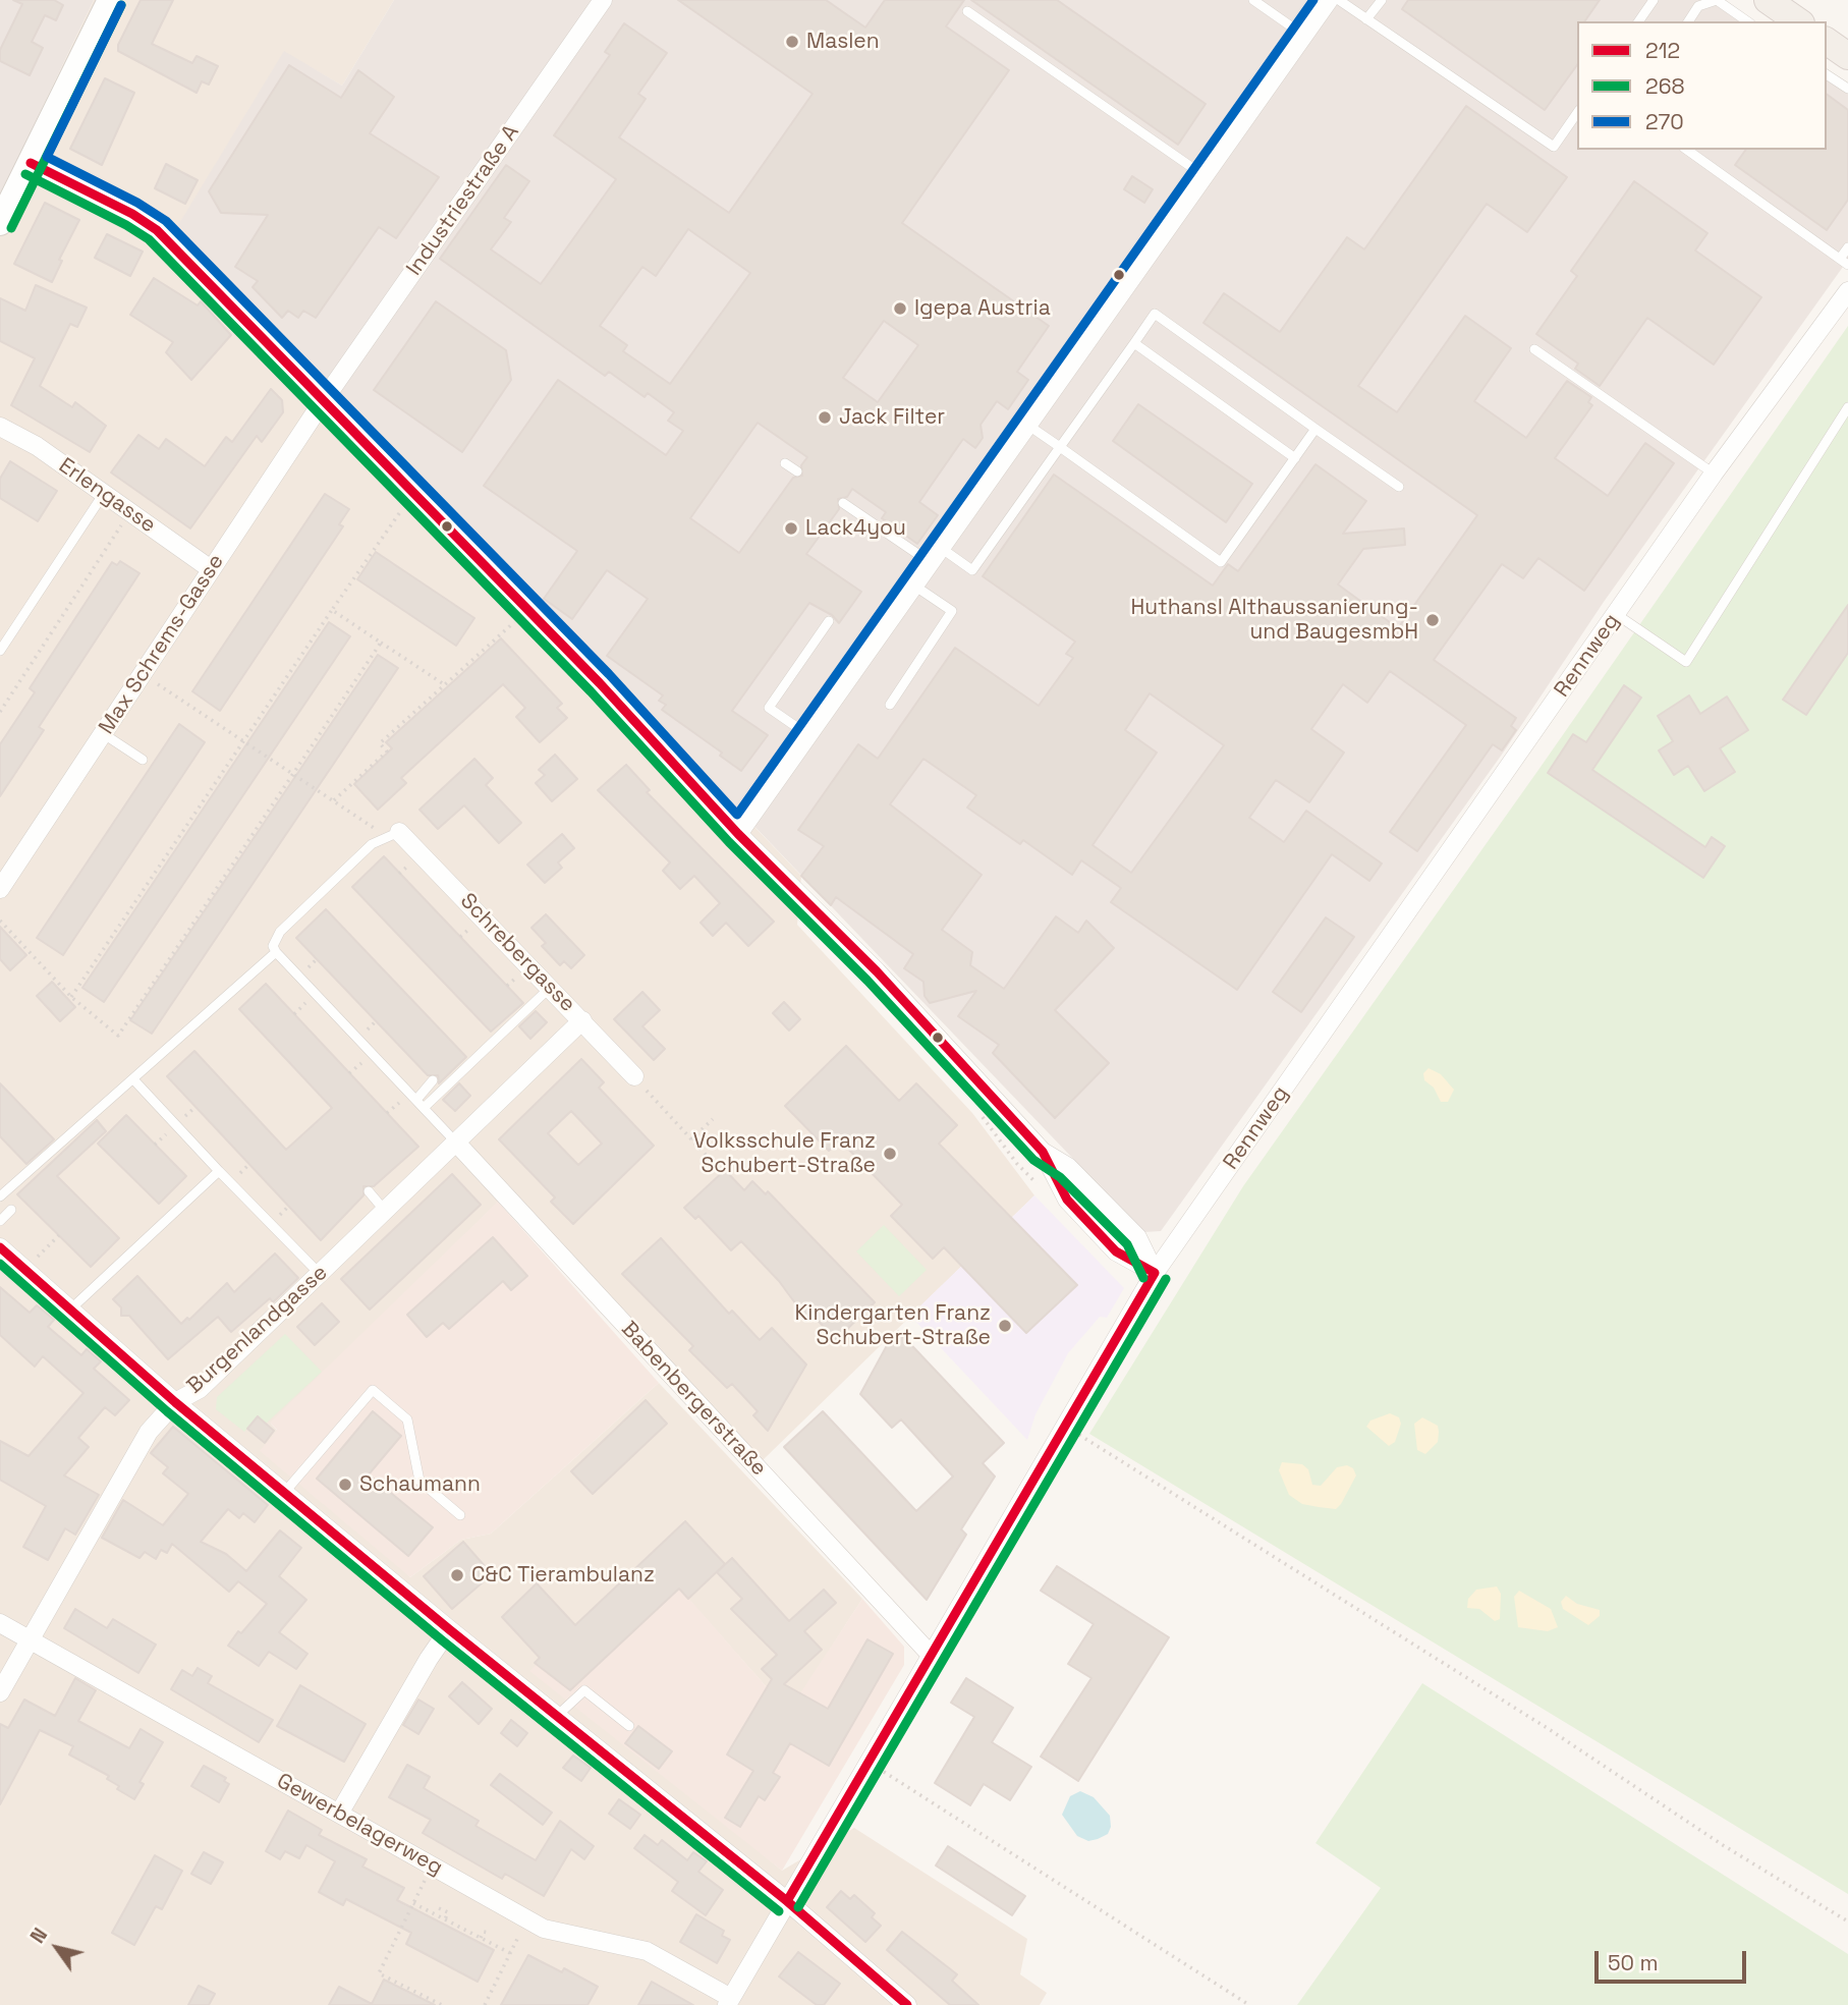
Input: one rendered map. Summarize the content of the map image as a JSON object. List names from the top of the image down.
{
  "streets": {
    "street": [
      "Industriestraße A",
      "Erlengasse",
      "Max Schrems-Gasse",
      "Rennweg",
      "Schrebergasse",
      "Burgenlandgasse",
      "Babenbergerstraße",
      "Gewerbelagerweg"
    ]
  },
  "crossings": [
    ["Industriestraße A", "Max Schrems-Gasse"],
    ["Erlengasse", "Max Schrems-Gasse"],
    ["Rennweg", "Babenbergerstraße"],
    ["Rennweg", "Gewerbelagerweg"],
    ["Schrebergasse", "Burgenlandgasse"],
    ["Burgenlandgasse", "Babenbergerstraße"],
    ["Burgenlandgasse", "Gewerbelagerweg"]
  ],
  "places": [
    "Maslen",
    "Igepa Austria",
    "Jack Filter",
    "Lack4you",
    "Huthansl Althaussanierung- und BaugesmbH",
    "Volksschule Franz Schubert-Straße",
    "Kindergarten Franz Schubert-Straße",
    "Schaumann",
    "C&C Tierambulanz"
  ],
  "lines": ["transit line 270", "transit line 268", "transit line 212"],
  "legend": ["212", "268", "270"],
  "scale_bar": "50 m",
  "north": "top left"
}
